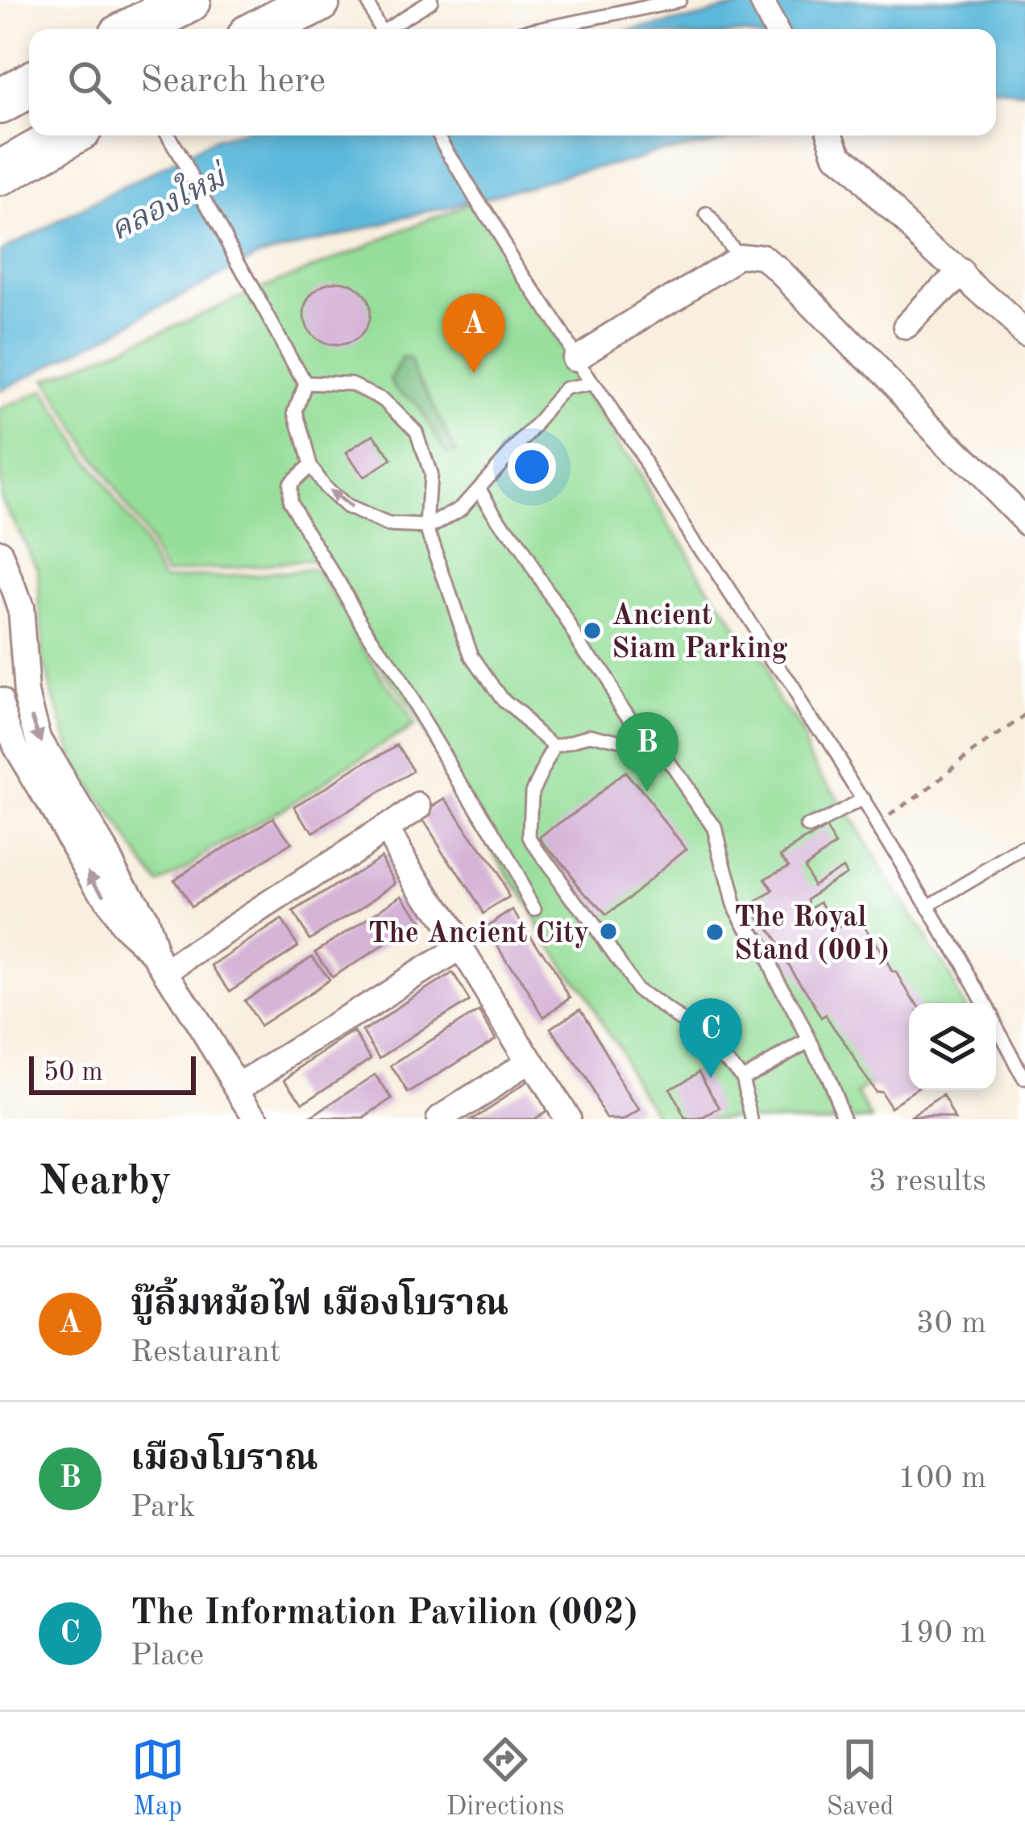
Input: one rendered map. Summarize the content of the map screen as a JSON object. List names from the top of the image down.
{
  "water": ["คลองใหม่"],
  "places": ["Ancient Siam Parking", "The Ancient City", "The Royal Stand (001)"],
  "scale_bar": "50 m",
  "page": {
    "search": "Search here",
    "pins": ["A", "B", "C"],
    "scale": "50 m",
    "heading": ["Nearby", "3 results"],
    "list": [
      {
        "mark": "A",
        "name": "บู๊ลิ้มหม้อไฟ เมืองโบราณ",
        "note": "Restaurant",
        "value": "30 m"
      },
      {
        "mark": "B",
        "name": "เมืองโบราณ",
        "note": "Park",
        "value": "100 m"
      },
      {
        "mark": "C",
        "name": "The Information Pavilion (002)",
        "note": "Place",
        "value": "190 m"
      }
    ],
    "nav": ["Map", "Directions", "Saved"]
  }
}
